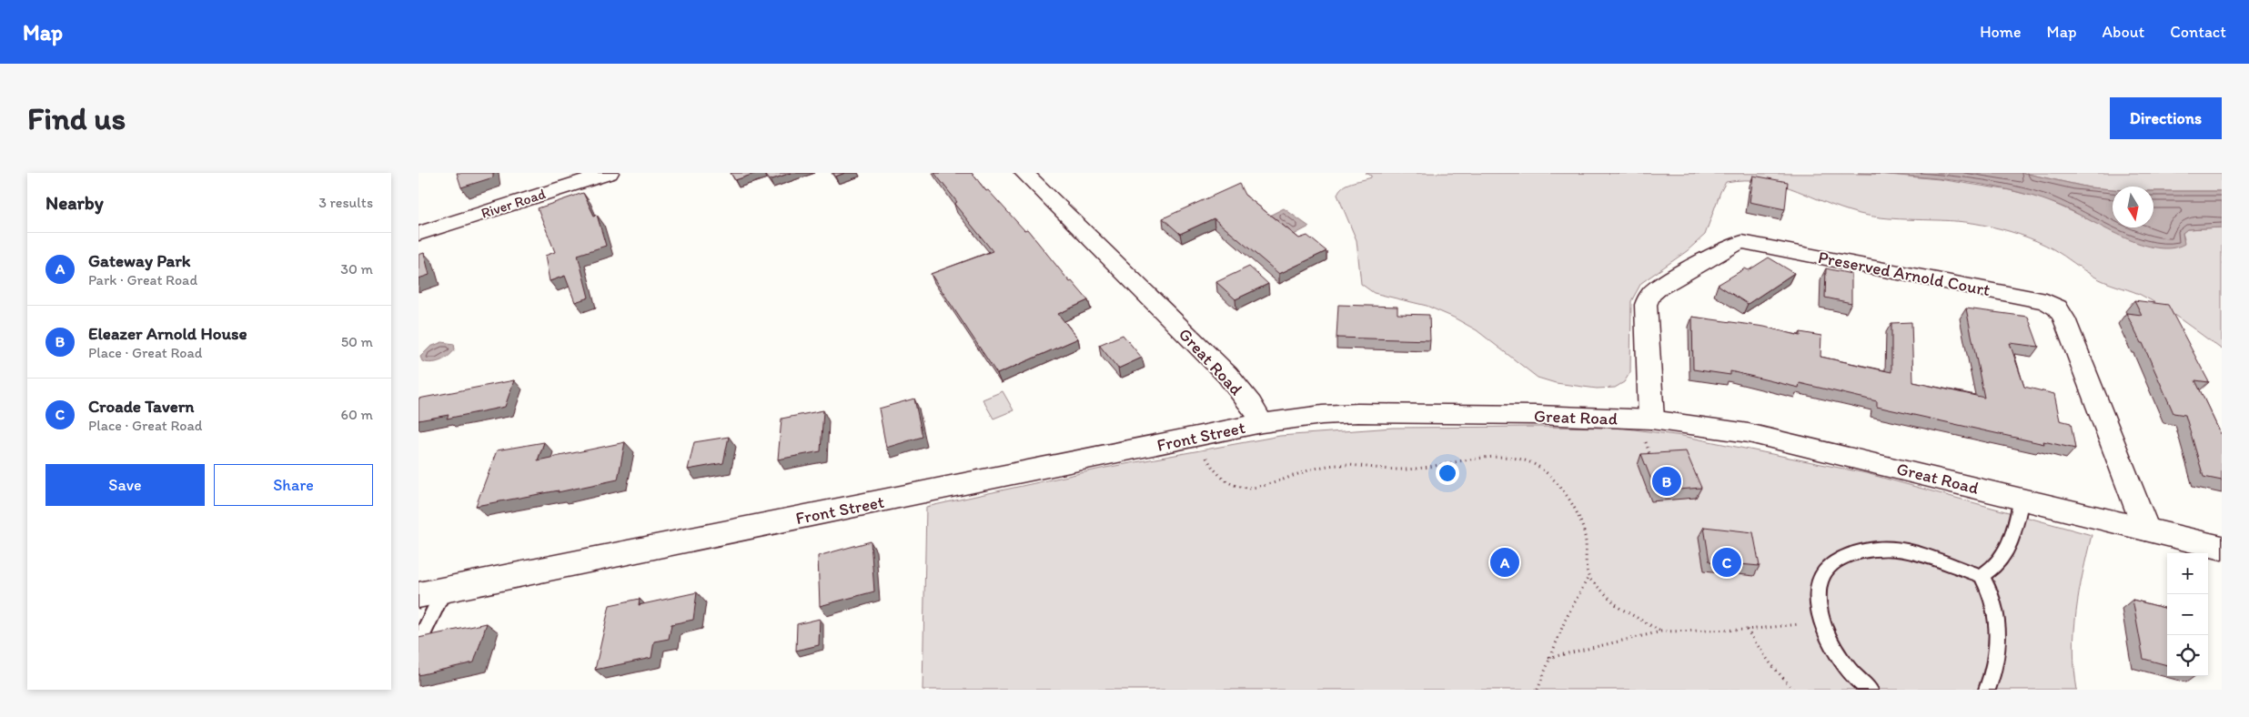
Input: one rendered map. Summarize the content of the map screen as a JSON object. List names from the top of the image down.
{
  "streets": {
    "main road": [
      "River Road",
      "Preserved Arnold Court",
      "Great Road",
      "Front Street"
    ]
  },
  "crossings": [
    ["Preserved Arnold Court", "Great Road"],
    ["Great Road", "Front Street"]
  ],
  "north": "bottom",
  "page": {
    "header": "Map",
    "nav": [
      "Home",
      "Map",
      "About",
      "Contact"
    ],
    "buttons": [
      "Directions",
      ["Save", "Share"]
    ],
    "title": "Find us",
    "heading": ["Nearby", "3 results"],
    "list": [
      {
        "mark": "A",
        "name": "Gateway Park",
        "note": "Park · Great Road",
        "value": "30 m"
      },
      {
        "mark": "B",
        "name": "Eleazer Arnold House",
        "note": "Place · Great Road",
        "value": "50 m"
      },
      {
        "mark": "C",
        "name": "Croade Tavern",
        "note": "Place · Great Road",
        "value": "60 m"
      }
    ],
    "pins": ["B", "A", "C"],
    "map_buttons": ["+", "−"]
  }
}
